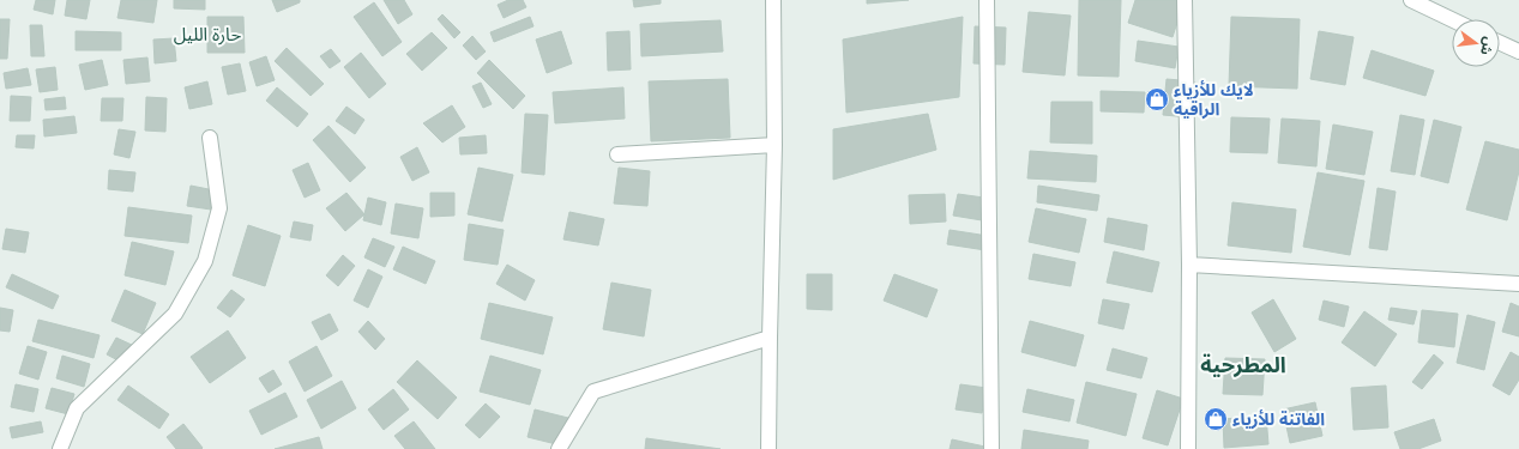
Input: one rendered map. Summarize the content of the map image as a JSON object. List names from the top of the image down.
{
  "districts": ["حارة الليل", "المطرحية"],
  "places": {
    "shop": ["لايك للأزياء الراقية", "الفاتنة للأزياء"]
  },
  "north": "right"
}
